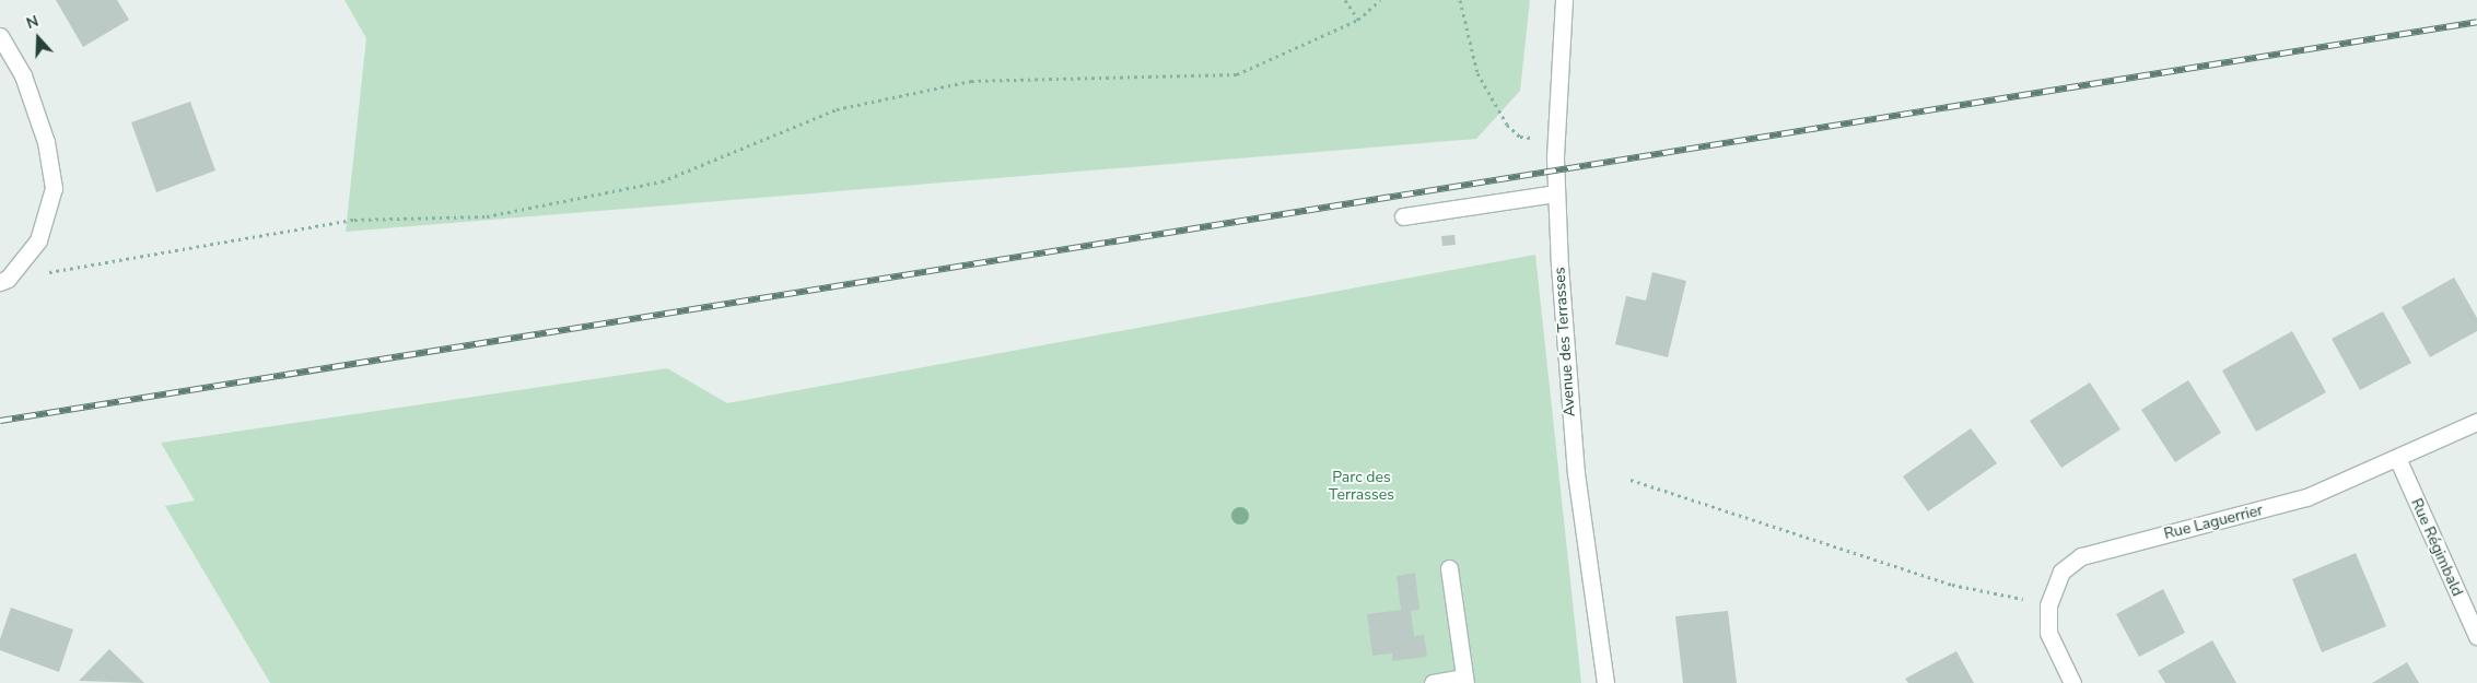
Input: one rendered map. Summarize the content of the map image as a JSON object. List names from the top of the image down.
{
  "streets": {
    "street": ["Avenue des Terrasses", "Rue Laguerrier", "Rue Régimbald"]
  },
  "crossings": [
    ["Rue Laguerrier", "Rue Régimbald"]
  ],
  "parks": ["Parc des Terrasses"],
  "north": "top"
}
